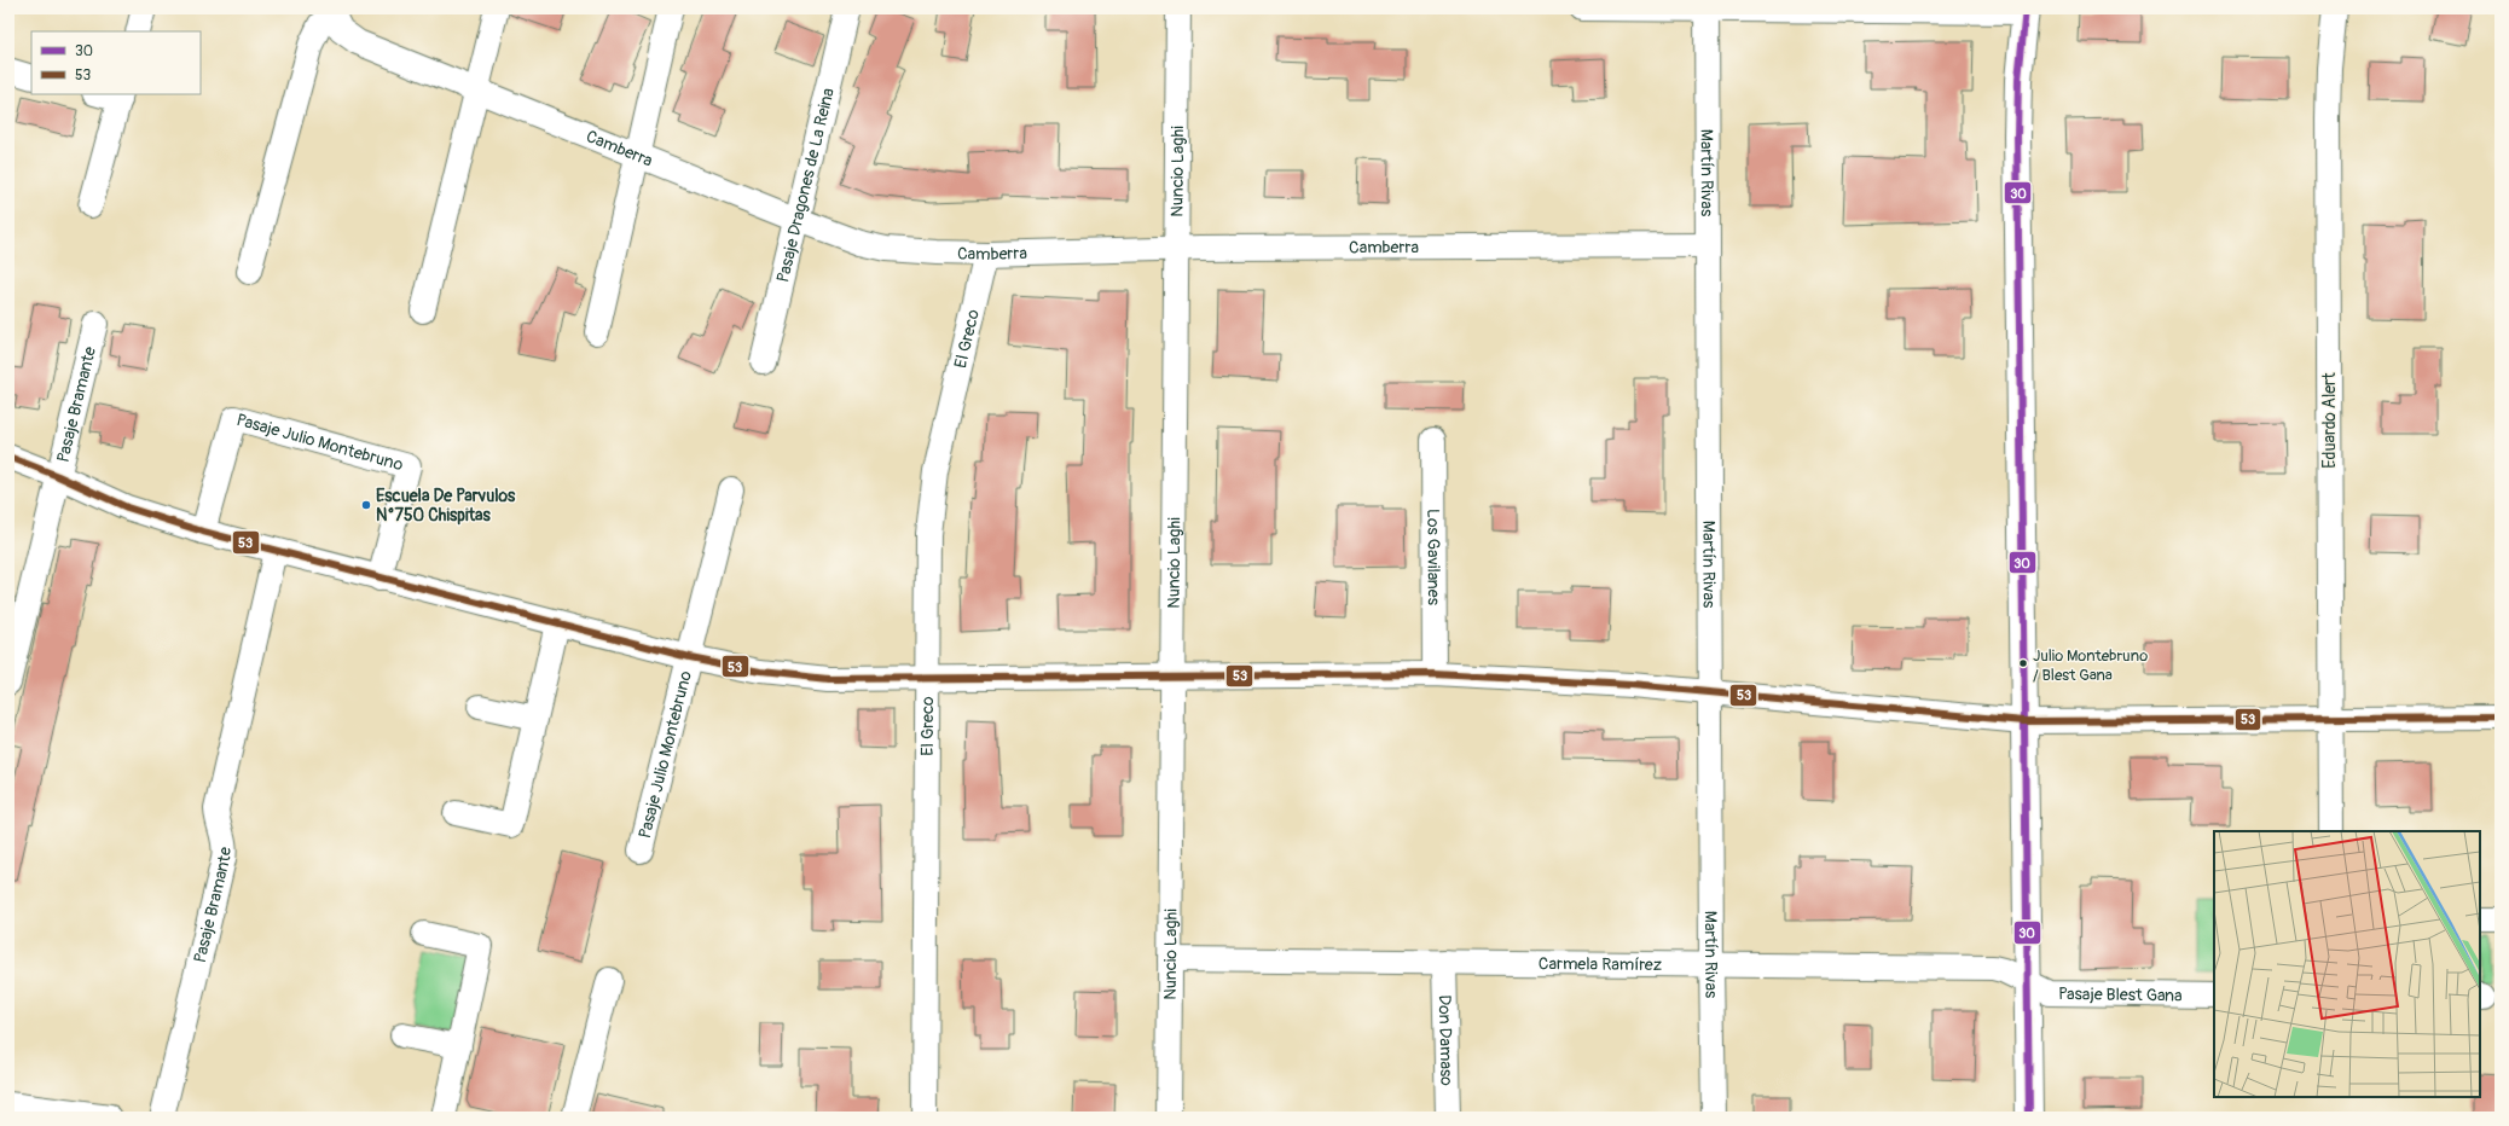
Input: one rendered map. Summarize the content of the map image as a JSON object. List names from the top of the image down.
{
  "streets": {
    "street": [
      "Camberra",
      "Nuncio Laghi",
      "Martín Rivas",
      "Pasaje Dragones de La Reina",
      "El Greco",
      "Pasaje Bramante",
      "Eduardo Alert",
      "Pasaje Julio Montebruno",
      "Los Gavilanes",
      "Carmela Ramírez",
      "Pasaje Blest Gana",
      "Don Damaso"
    ]
  },
  "crossings": [
    ["Camberra", "Nuncio Laghi"],
    ["Camberra", "Martín Rivas"],
    ["Camberra", "Pasaje Dragones de La Reina"],
    ["Camberra", "El Greco"],
    ["Nuncio Laghi", "Carmela Ramírez"],
    ["Martín Rivas", "Carmela Ramírez"],
    ["Carmela Ramírez", "Pasaje Blest Gana"],
    ["Carmela Ramírez", "Don Damaso"]
  ],
  "places": ["Escuela De Parvulos N°750 Chispitas", "Julio Montebruno / Blest Gana"],
  "lines": ["transit line 30", "transit line 53"],
  "legend": ["30", "53"]
}
